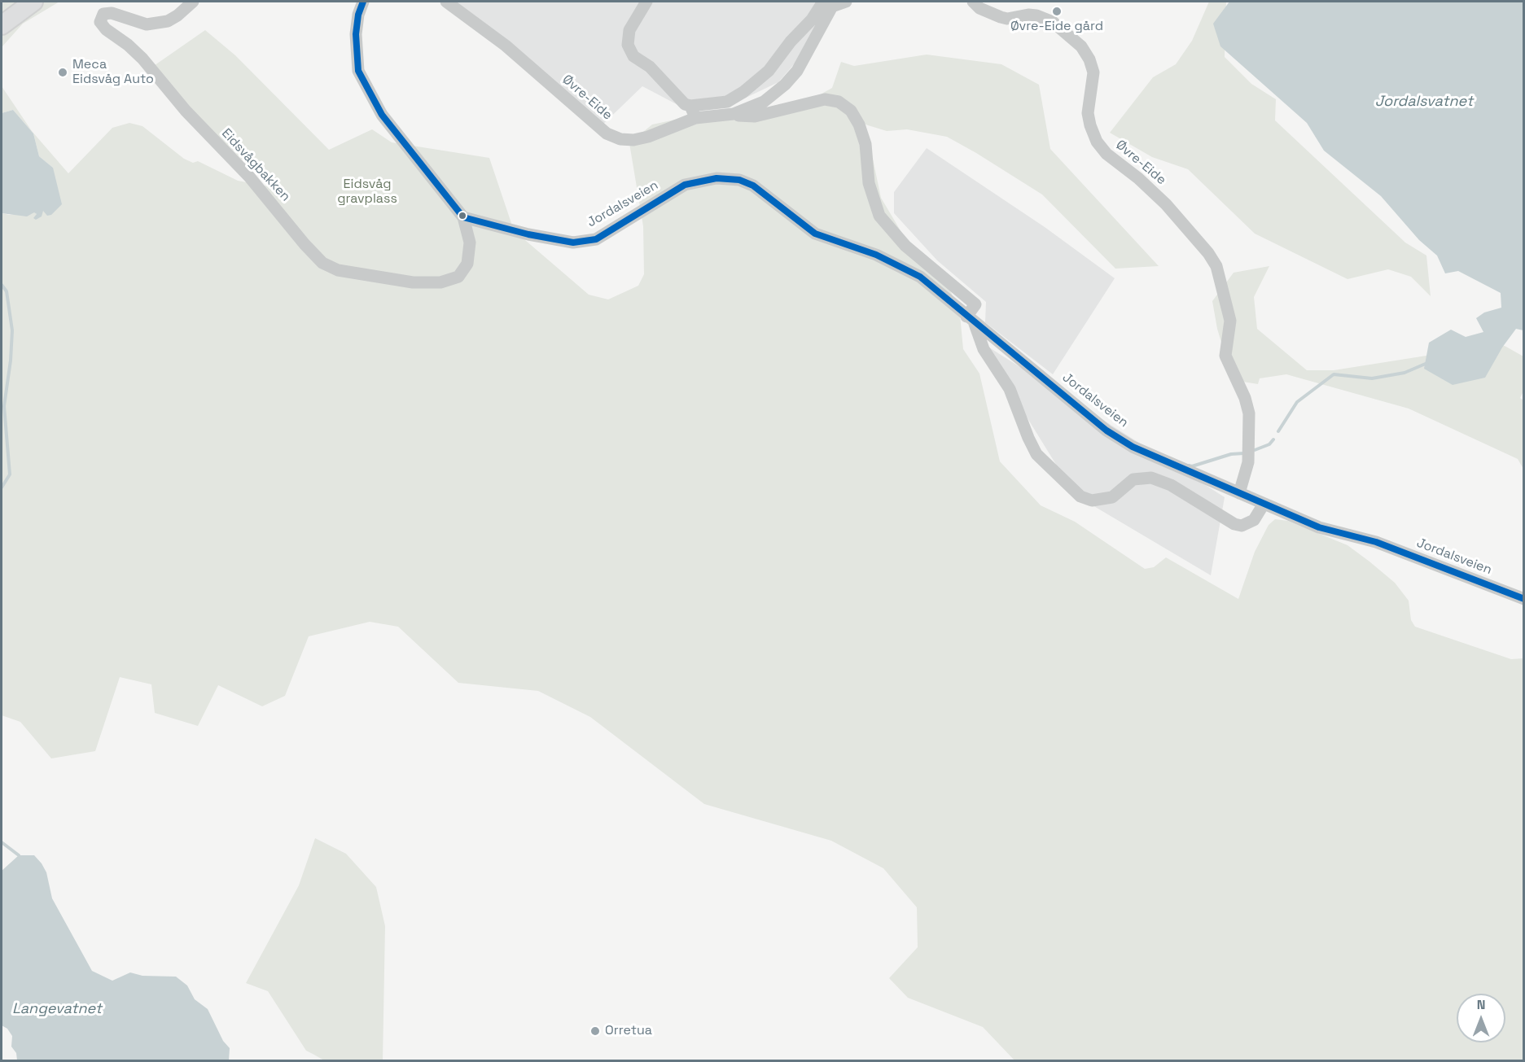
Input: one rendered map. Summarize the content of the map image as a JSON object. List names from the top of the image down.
{
  "streets": {
    "street": ["Øvre-Eide", "Eidsvågbakken", "Jordalsveien"]
  },
  "crossings": [
    ["Øvre-Eide", "Jordalsveien"],
    ["Eidsvågbakken", "Jordalsveien"]
  ],
  "water": ["Jordalsvatnet", "Langevatnet"],
  "parks": ["Eidsvåg gravplass"],
  "places": ["Øvre-Eide gård", "Meca Eidsvåg Auto", "Orretua"],
  "north": "top"
}
